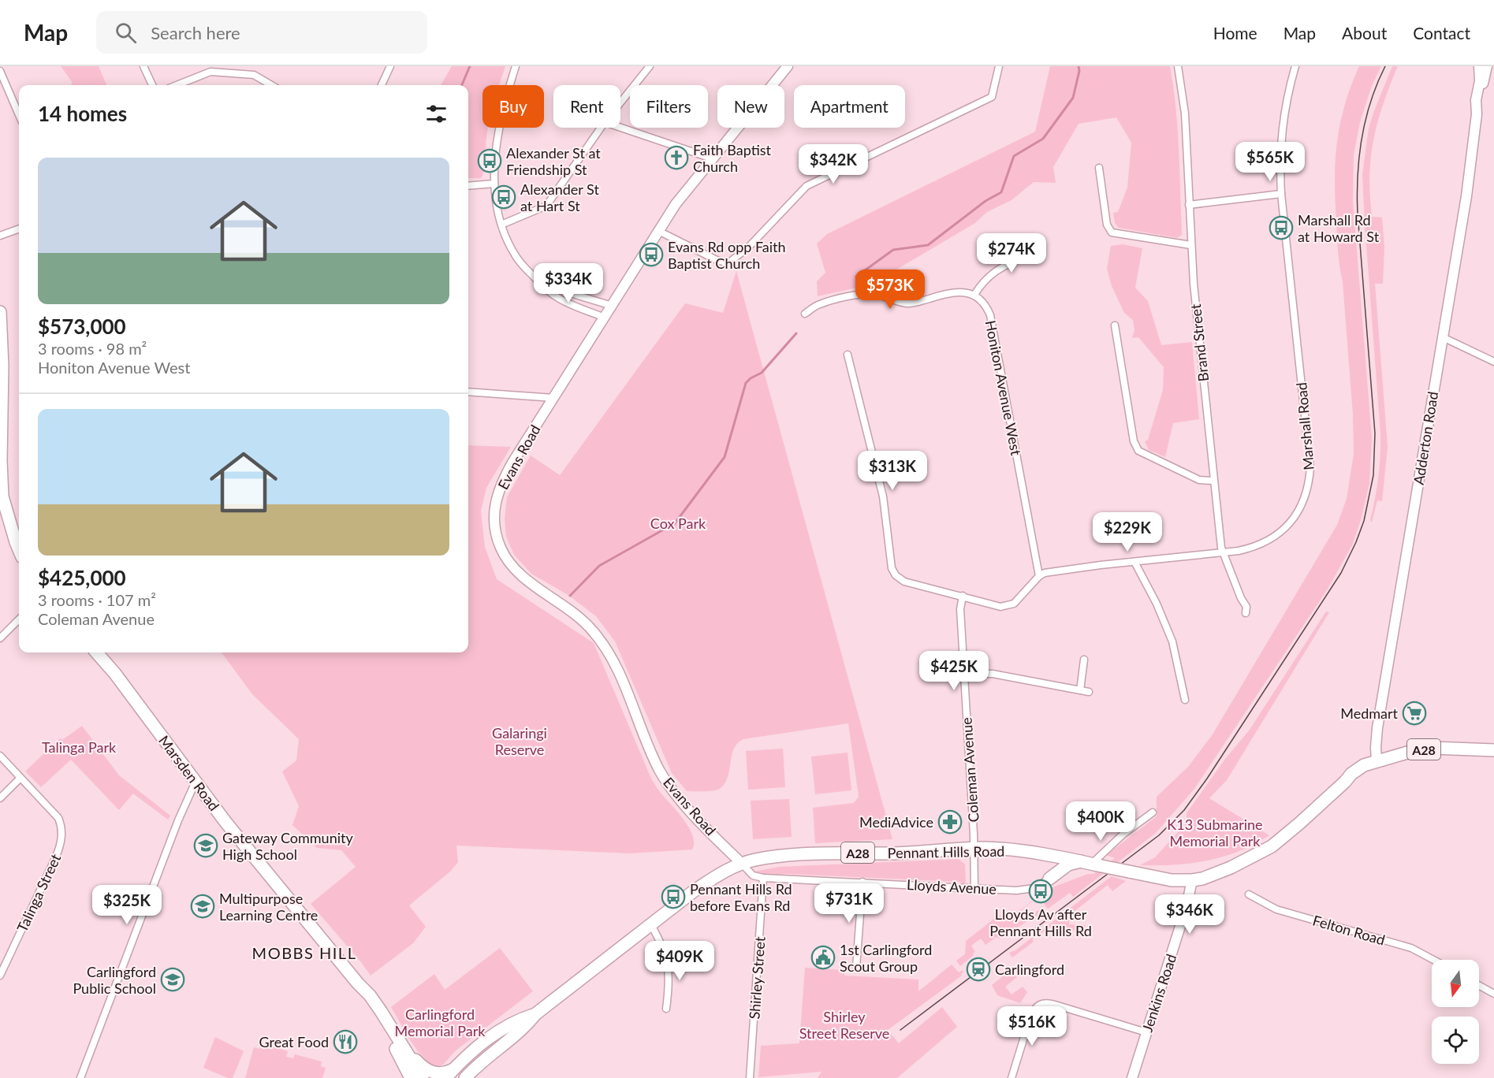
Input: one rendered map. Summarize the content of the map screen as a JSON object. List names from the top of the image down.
{
  "streets": {
    "highway": ["A28", "Marsden Road", "Pennant Hills Road"],
    "street": [
      "Brand Street",
      "Honiton Avenue West",
      "Marshall Road",
      "Adderton Road",
      "Evans Road",
      "Coleman Avenue",
      "Lloyds Avenue",
      "Talinga Street",
      "Felton Road",
      "Shirley Street",
      "Jenkins Road"
    ]
  },
  "crossings": [
    ["Brand Street", "Marshall Road"],
    ["Honiton Avenue West", "Marshall Road"],
    ["Adderton Road", "Pennant Hills Road"],
    ["Evans Road", "Pennant Hills Road"],
    ["Evans Road", "Lloyds Avenue"],
    ["Coleman Avenue", "Pennant Hills Road"],
    ["Coleman Avenue", "Lloyds Avenue"],
    ["Pennant Hills Road", "Lloyds Avenue"],
    ["Pennant Hills Road", "Jenkins Road"],
    ["Lloyds Avenue", "Shirley Street"]
  ],
  "districts": ["MOBBS HILL"],
  "parks": [
    "Cox Park",
    "Galaringi Reserve",
    "Talinga Park",
    "K13 Submarine Memorial Park",
    "Carlingford Memorial Park",
    "Shirley Street Reserve"
  ],
  "places": {
    "church": ["Faith Baptist Church"],
    "bus stop": [
      "Alexander St at Friendship St",
      "Alexander St at Hart St",
      "Marshall Rd at Howard St",
      "Evans Rd opp Faith Baptist Church",
      "Lloyds Av after Pennant Hills Rd",
      "Pennant Hills Rd before Evans Rd"
    ],
    "supermarket": ["Medmart"],
    "pharmacy": ["MediAdvice"],
    "school or university": ["Gateway Community High School", "Multipurpose Learning Centre", "Carlingford Public School"],
    "public building": ["1st Carlingford Scout Group"],
    "station": ["Carlingford"],
    "restaurant": ["Great Food"]
  },
  "north": "bottom",
  "page": {
    "header": "Map",
    "search": "Search here",
    "nav": [
      "Home",
      "Map",
      "About",
      "Contact"
    ],
    "chip": [
      "Buy",
      "Rent",
      "Filters",
      "New",
      "Apartment"
    ],
    "heading": "14 homes",
    "price": [
      "$565K",
      "$342K",
      "$274K",
      "$334K",
      "$573K",
      "$313K",
      "$229K",
      "$425K",
      "$400K",
      "$731K",
      "$325K",
      "$346K",
      "$409K",
      "$516K"
    ],
    "list": [
      {
        "name": "$573,000",
        "note": "3 rooms · 98 m² · Honiton Avenue West"
      },
      {
        "name": "$425,000",
        "note": "3 rooms · 107 m² · Coleman Avenue"
      }
    ]
  }
}
